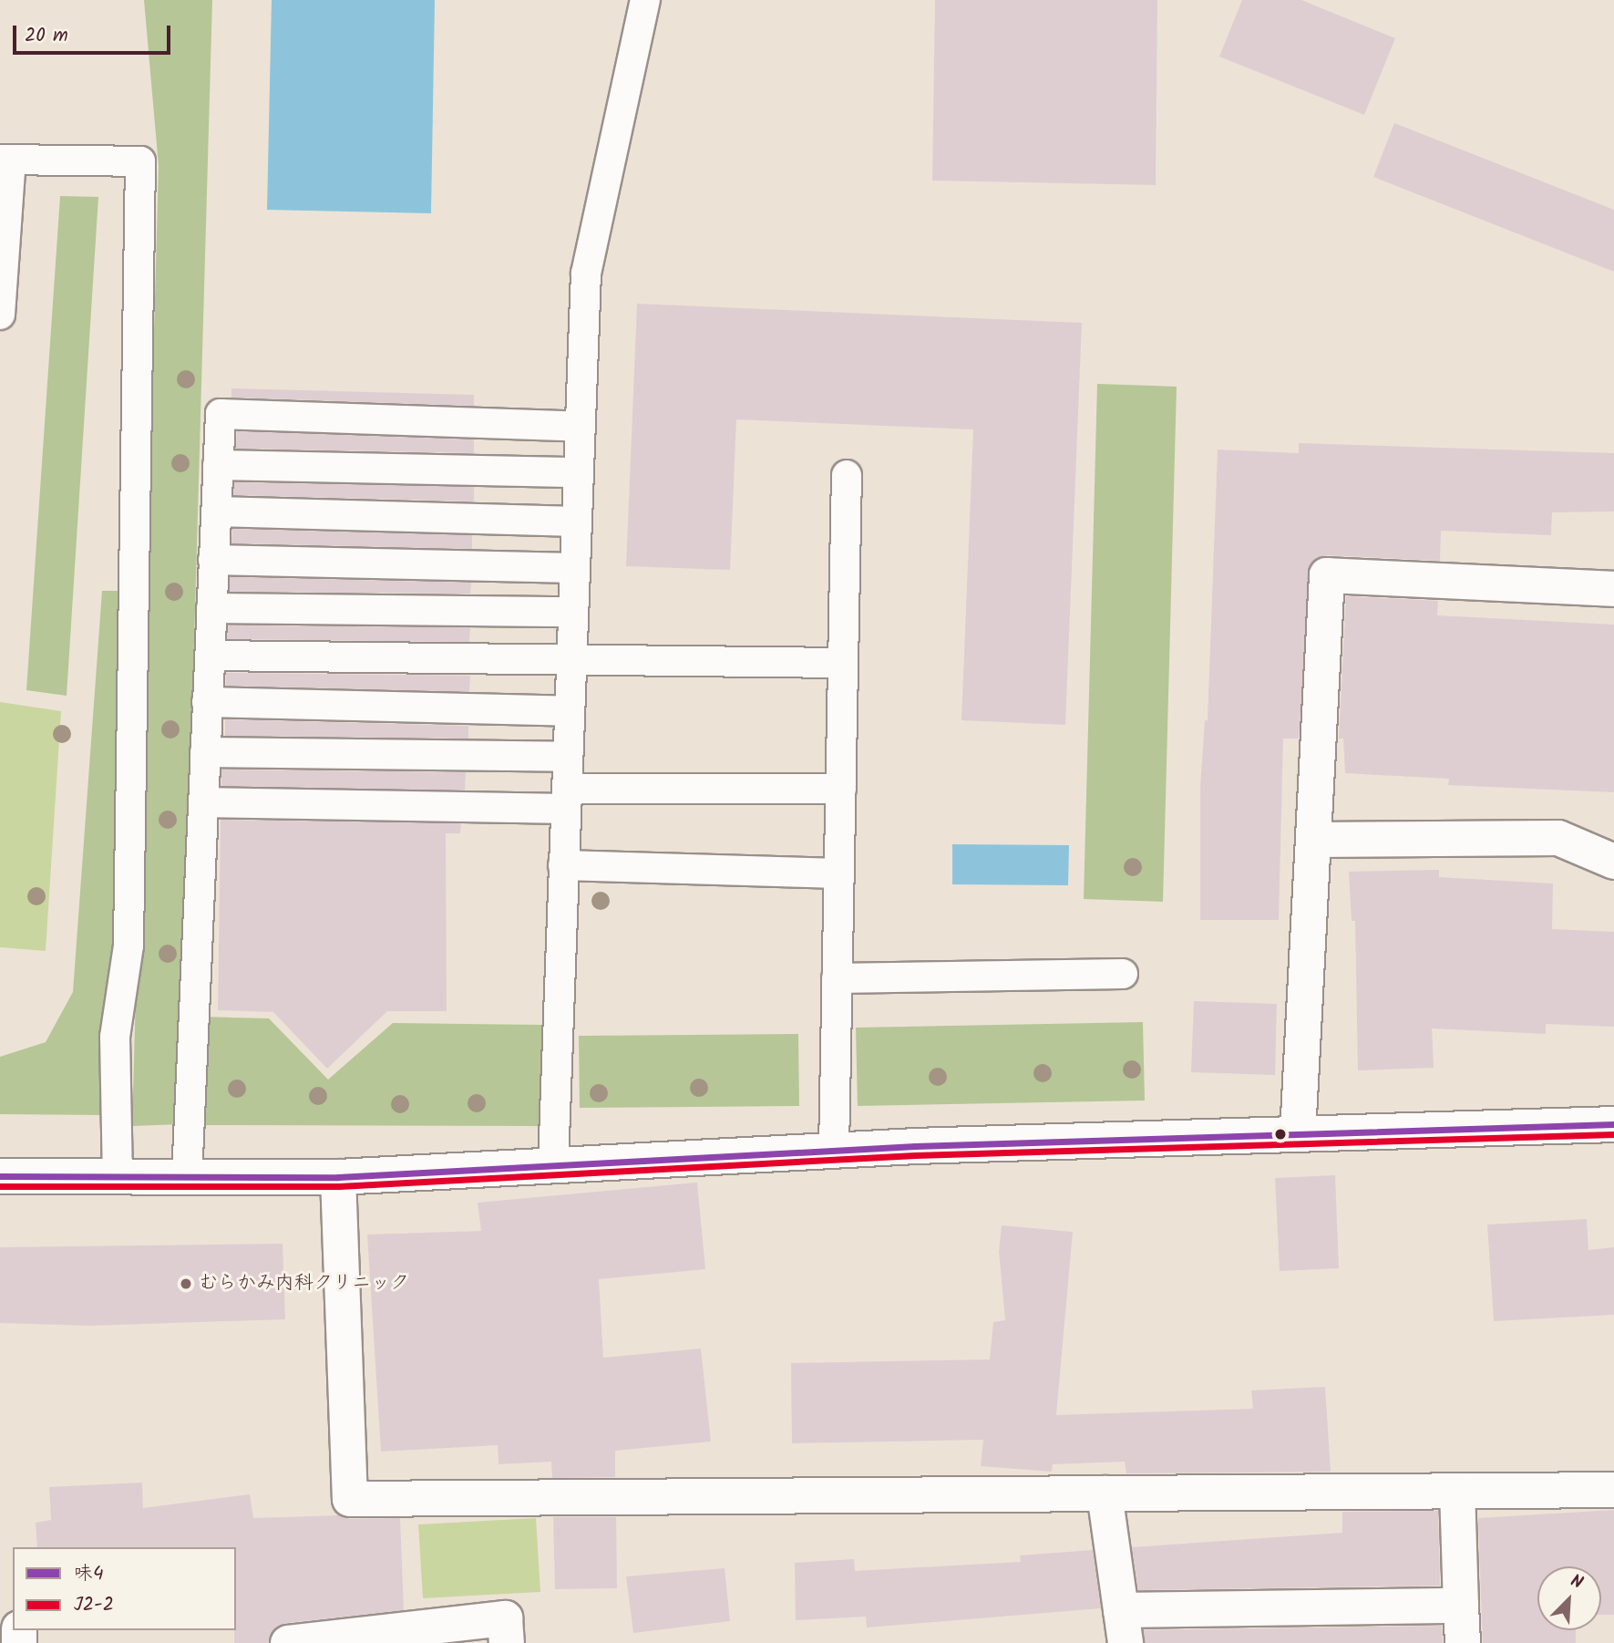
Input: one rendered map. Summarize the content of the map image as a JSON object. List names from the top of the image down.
{
  "places": ["むらかみ内科クリニック"],
  "lines": ["transit line 味4", "transit line J2-2"],
  "legend": ["味4", "J2-2"],
  "scale_bar": "20 m",
  "north": "top right"
}
